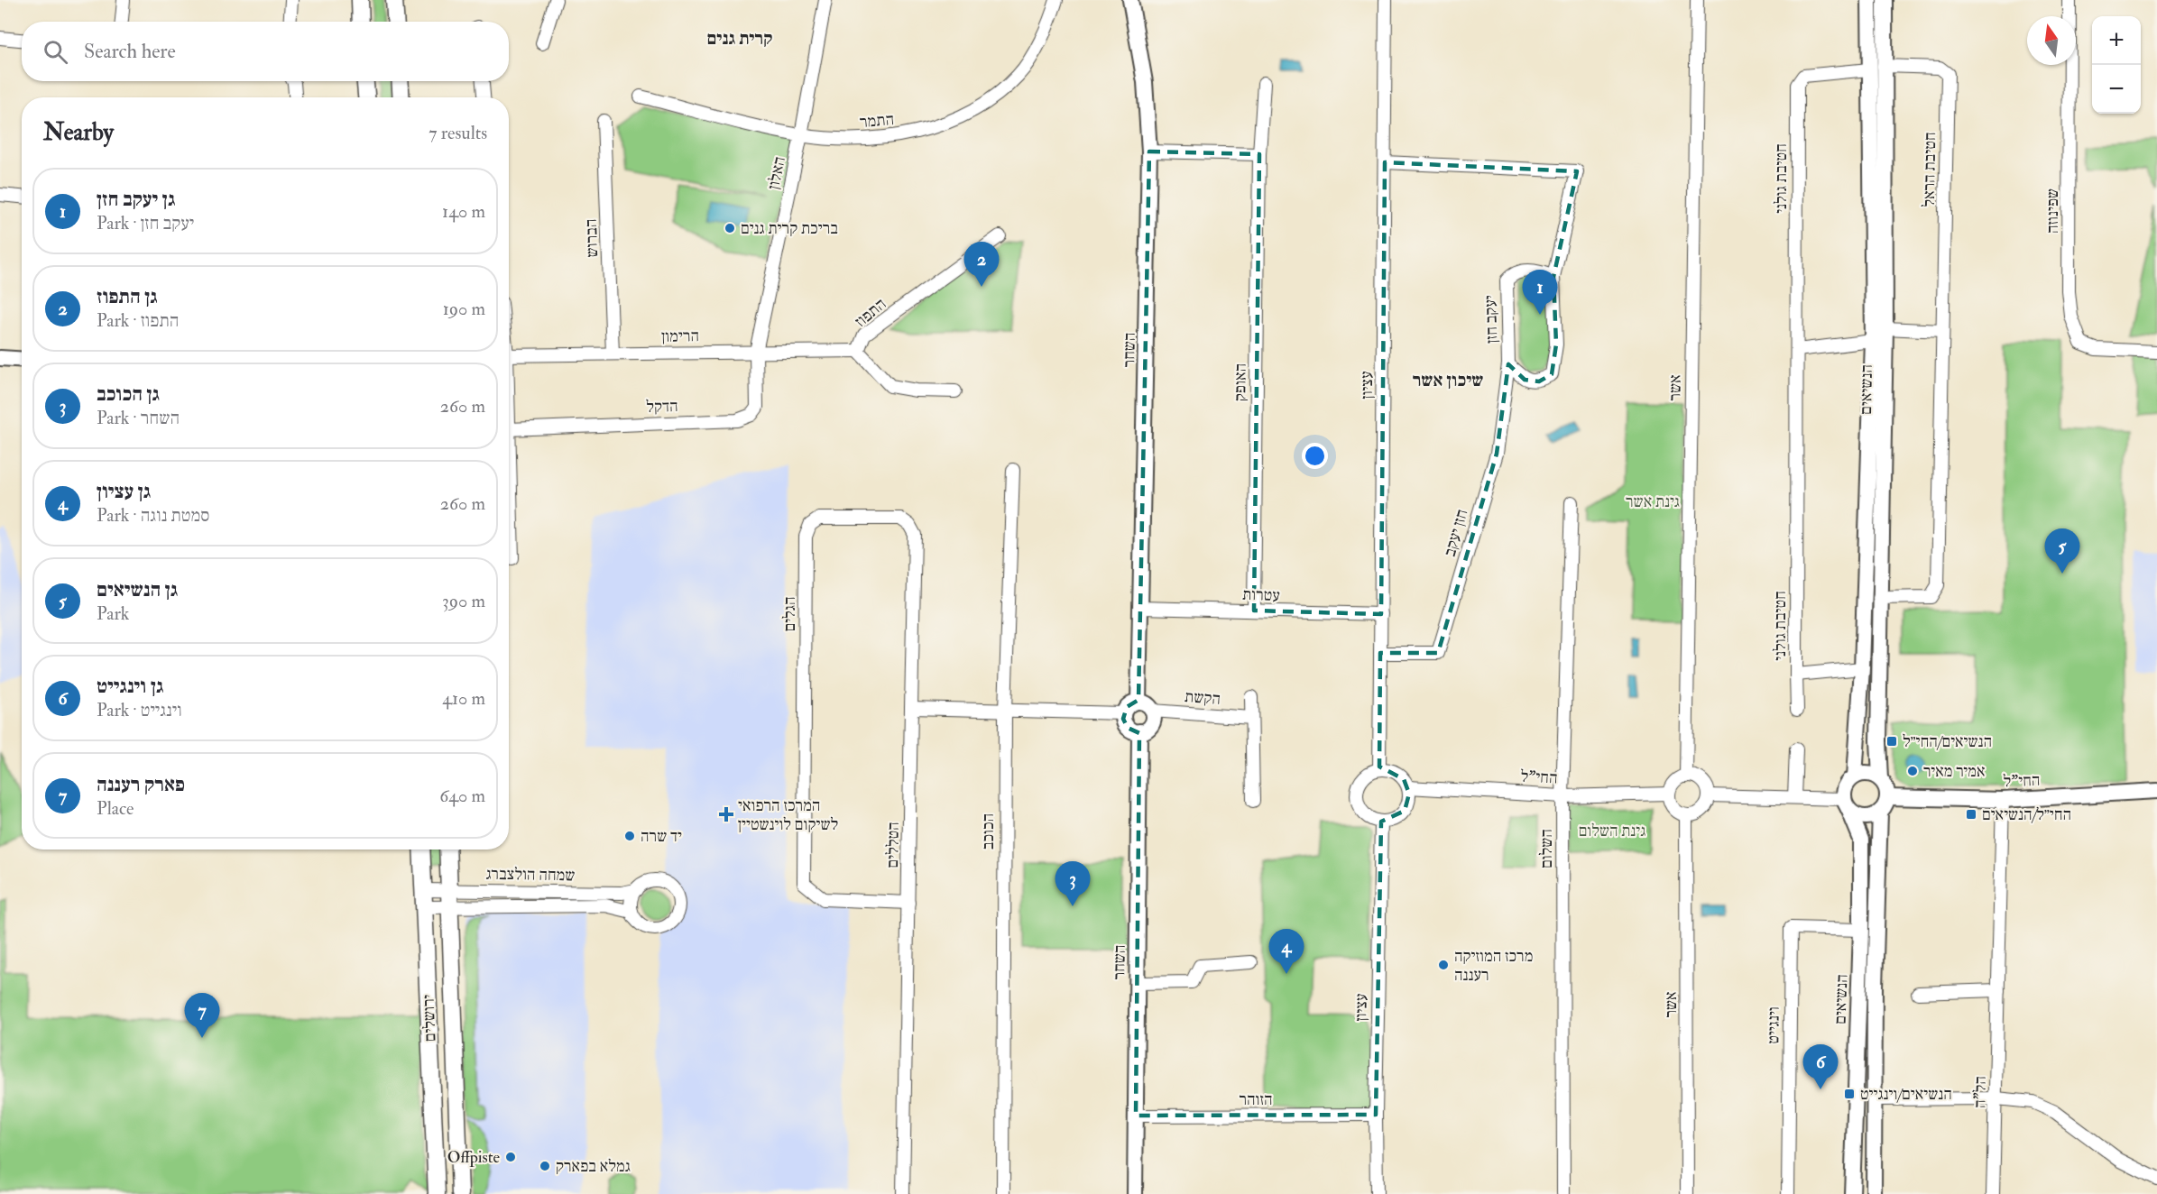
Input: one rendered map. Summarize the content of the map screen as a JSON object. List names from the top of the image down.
{
  "streets": {
    "main road": ["ירושלים"],
    "street": [
      "התמר",
      "חטיבת הראל",
      "האלון",
      "חטיבת גולני",
      "שפינוזה",
      "הברוש",
      "התפוז",
      "יעקב חזן",
      "הרימון",
      "השחר",
      "האופק",
      "עציון",
      "אשר",
      "הנשיאים",
      "הדקל",
      "חזן יעקב",
      "עטרות",
      "הגלים",
      "הקשת",
      "החי\"ל",
      "הכוכב",
      "הטללים",
      "השלום",
      "שמחה הולצברג",
      "וינגייט",
      "הל\"ה",
      "הזוהר"
    ]
  },
  "crossings": [
    ["התמר", "האלון"],
    ["חטיבת הראל", "חטיבת גולני"],
    ["חטיבת הראל", "הנשיאים"],
    ["האלון", "הרימון"],
    ["האלון", "הדקל"],
    ["חטיבת גולני", "הנשיאים"],
    ["הברוש", "הרימון"],
    ["התפוז", "הרימון"],
    ["יעקב חזן", "חזן יעקב"],
    ["הרימון", "הדקל"],
    ["השחר", "עטרות"],
    ["השחר", "הקשת"],
    ["השחר", "הזוהר"],
    ["האופק", "עטרות"],
    ["עציון", "חזן יעקב"],
    ["עציון", "עטרות"],
    ["עציון", "החי\"ל"],
    ["עציון", "הזוהר"],
    ["אשר", "החי\"ל"],
    ["הנשיאים", "החי\"ל"],
    ["הנשיאים", "וינגייט"],
    ["הגלים", "הטללים"],
    ["החי\"ל", "השלום"],
    ["החי\"ל", "הל\"ה"],
    ["שמחה הולצברג", "ירושלים"]
  ],
  "districts": ["קרית גנים", "שיכון אשר"],
  "parks": ["גינת אשר", "גינת השלום"],
  "places": {
    "other": [
      "בריכת קרית גנים",
      "אמיר מאיר",
      "יד שרה",
      "מרכז המוזיקה רעננה",
      "Offpiste",
      "גמלא בפארק"
    ],
    "transit": ["הנשיאים/החי״ל", "החי״ל/הנשיאים", "הנשיאים/וינגייט"],
    "health": ["המרכז הרפואי לשיקום לוינשטיין"]
  },
  "north": "top",
  "page": {
    "map_buttons": ["+", "−"],
    "search": "Search here",
    "heading": ["Nearby", "7 results"],
    "list": [
      {
        "mark": "1",
        "name": "גן יעקב חזן",
        "note": "Park · יעקב חזן",
        "value": "140 m"
      },
      {
        "mark": "2",
        "name": "גן התפוז",
        "note": "Park · התפוז",
        "value": "190 m"
      },
      {
        "mark": "3",
        "name": "גן הכוכב",
        "note": "Park · השחר",
        "value": "260 m"
      },
      {
        "mark": "4",
        "name": "גן עציון",
        "note": "Park · סמטת נוגה",
        "value": "260 m"
      },
      {
        "mark": "5",
        "name": "גן הנשיאים",
        "note": "Park",
        "value": "390 m"
      },
      {
        "mark": "6",
        "name": "גן וינגייט",
        "note": "Park · וינגייט",
        "value": "410 m"
      },
      {
        "mark": "7",
        "name": "פארק רעננה",
        "note": "Place",
        "value": "640 m"
      }
    ],
    "pins": [
      "2",
      "1",
      "5",
      "3",
      "4",
      "7",
      "6"
    ]
  }
}
